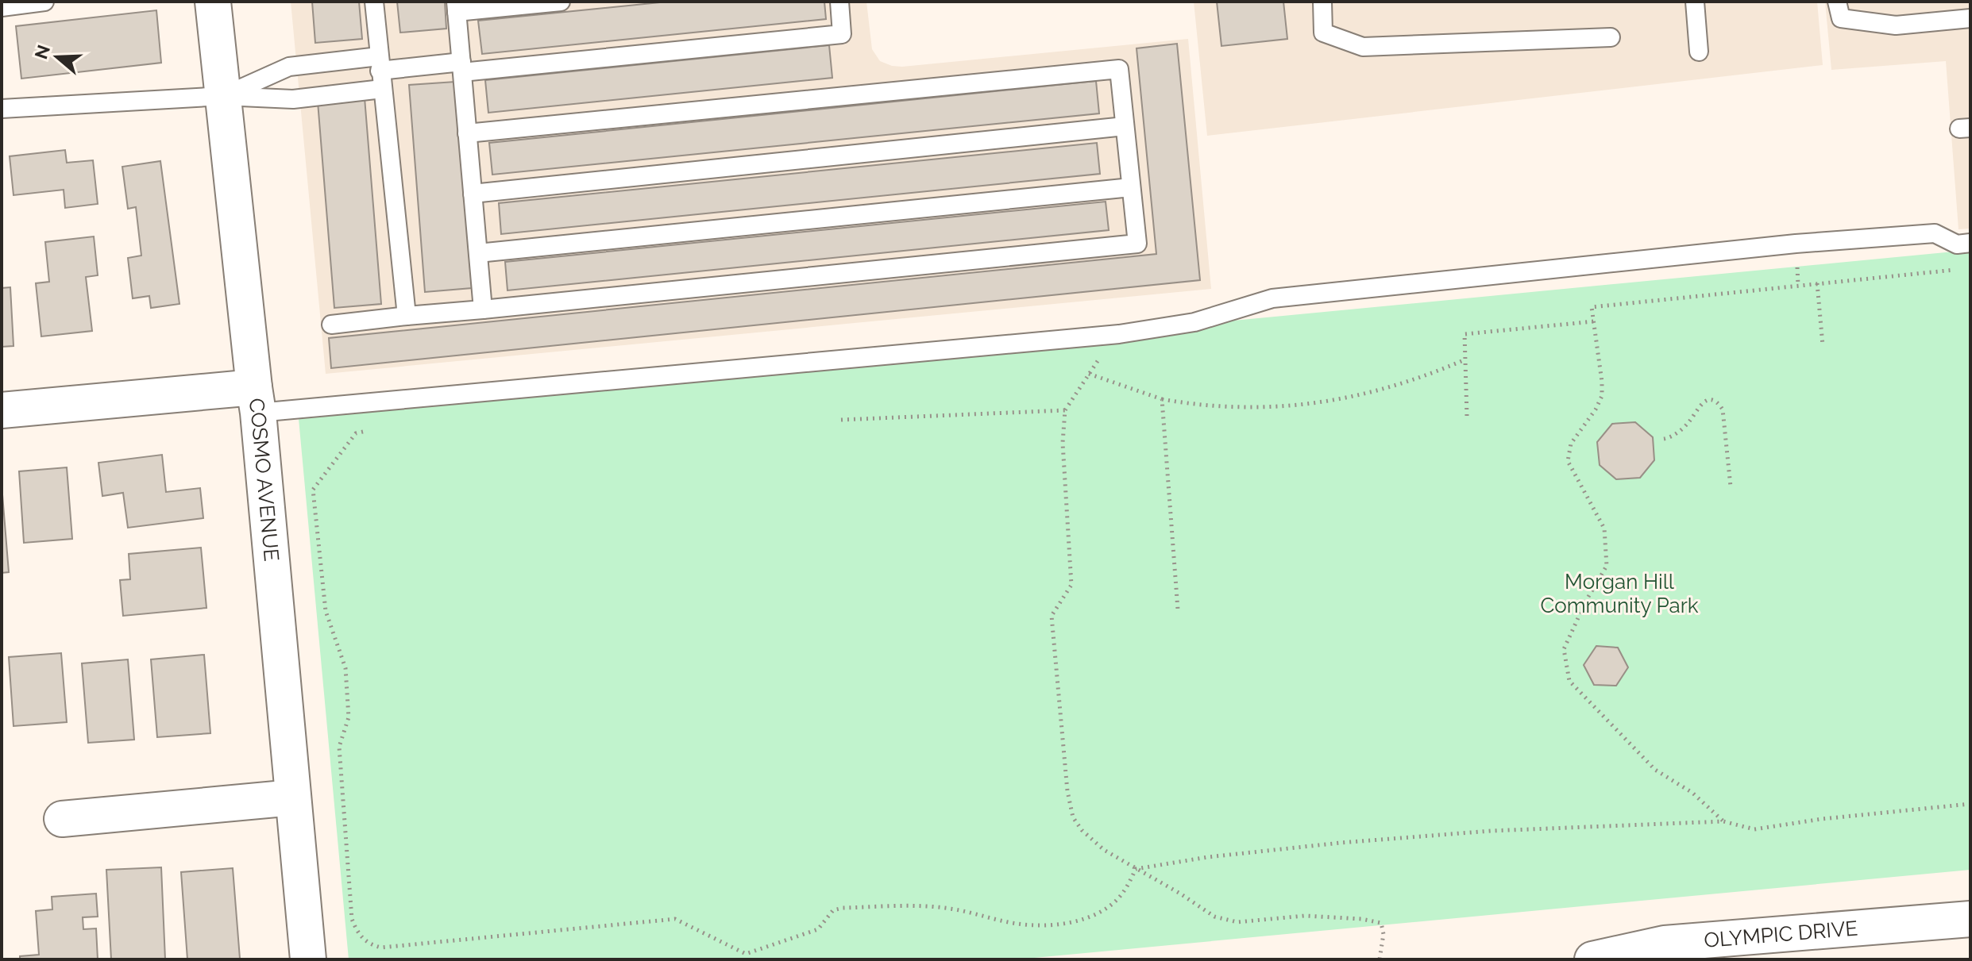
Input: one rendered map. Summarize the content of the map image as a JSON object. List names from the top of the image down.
{
  "streets": {
    "street": ["COSMO AVENUE", "OLYMPIC DRIVE"]
  },
  "parks": ["Morgan Hill Community Park"],
  "north": "left"
}
